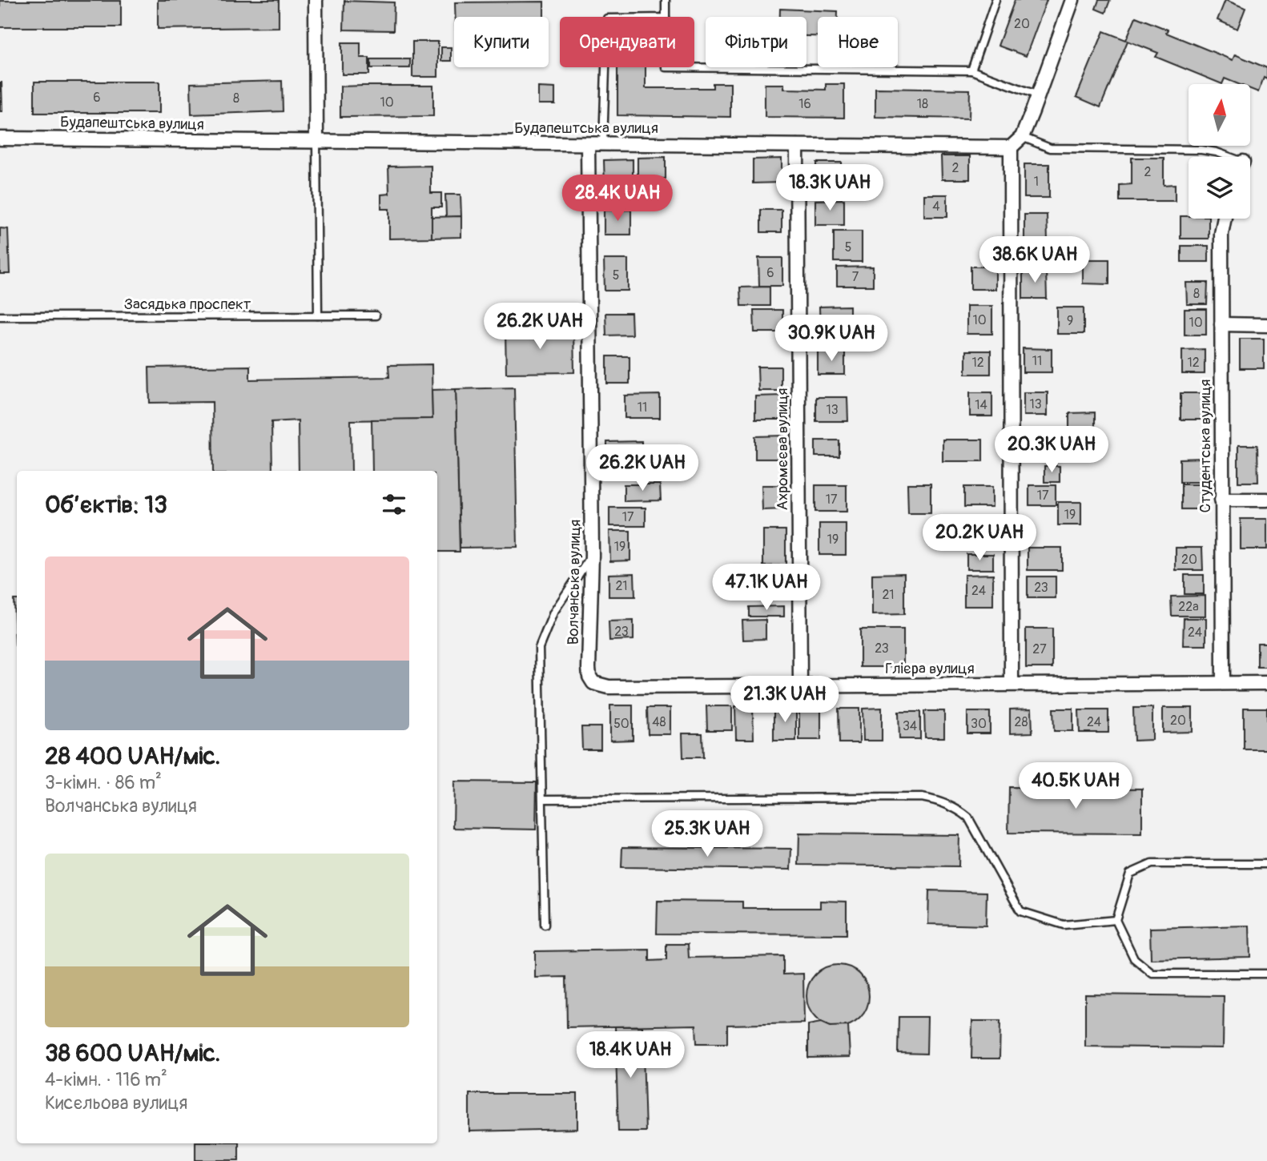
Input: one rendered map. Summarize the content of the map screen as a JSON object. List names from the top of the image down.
{
  "streets": {
    "street": [
      "Будапештська вулиця",
      "Студентська вулиця",
      "Ахромєєва вулиця",
      "Волчанська вулиця",
      "Глієра вулиця"
    ],
    "lane": ["Засядька проспект"]
  },
  "crossings": [
    ["Будапештська вулиця", "Ахромєєва вулиця"],
    ["Будапештська вулиця", "Волчанська вулиця"],
    ["Студентська вулиця", "Глієра вулиця"],
    ["Ахромєєва вулиця", "Глієра вулиця"],
    ["Волчанська вулиця", "Глієра вулиця"]
  ],
  "house_numbers": [
    "20",
    "6",
    "8",
    "10",
    "16",
    "18",
    "2",
    "2",
    "1",
    "4",
    "5",
    "6",
    "5",
    "7",
    "8",
    "10",
    "9",
    "10",
    "11",
    "12",
    "12",
    "13",
    "14",
    "11",
    "13",
    "17",
    "17",
    "19",
    "17",
    "19",
    "19",
    "20",
    "21",
    "23",
    "24",
    "21",
    "22а",
    "23",
    "24",
    "23",
    "27",
    "20",
    "48",
    "28",
    "24",
    "50",
    "30",
    "34"
  ],
  "north": "top",
  "page": {
    "chip": [
      "Купити",
      "Орендувати",
      "Фільтри",
      "Нове"
    ],
    "price": [
      "18.3K UAH",
      "28.4K UAH",
      "38.6K UAH",
      "26.2K UAH",
      "30.9K UAH",
      "20.3K UAH",
      "26.2K UAH",
      "20.2K UAH",
      "47.1K UAH",
      "21.3K UAH",
      "40.5K UAH",
      "25.3K UAH",
      "18.4K UAH"
    ],
    "heading": "Об’єктів: 13",
    "list": [
      {
        "name": "28 400 UAH/міс.",
        "note": "3-кімн. · 86 m² · Волчанська вулиця"
      },
      {
        "name": "38 600 UAH/міс.",
        "note": "4-кімн. · 116 m² · Кисєльова вулиця"
      }
    ]
  }
}
